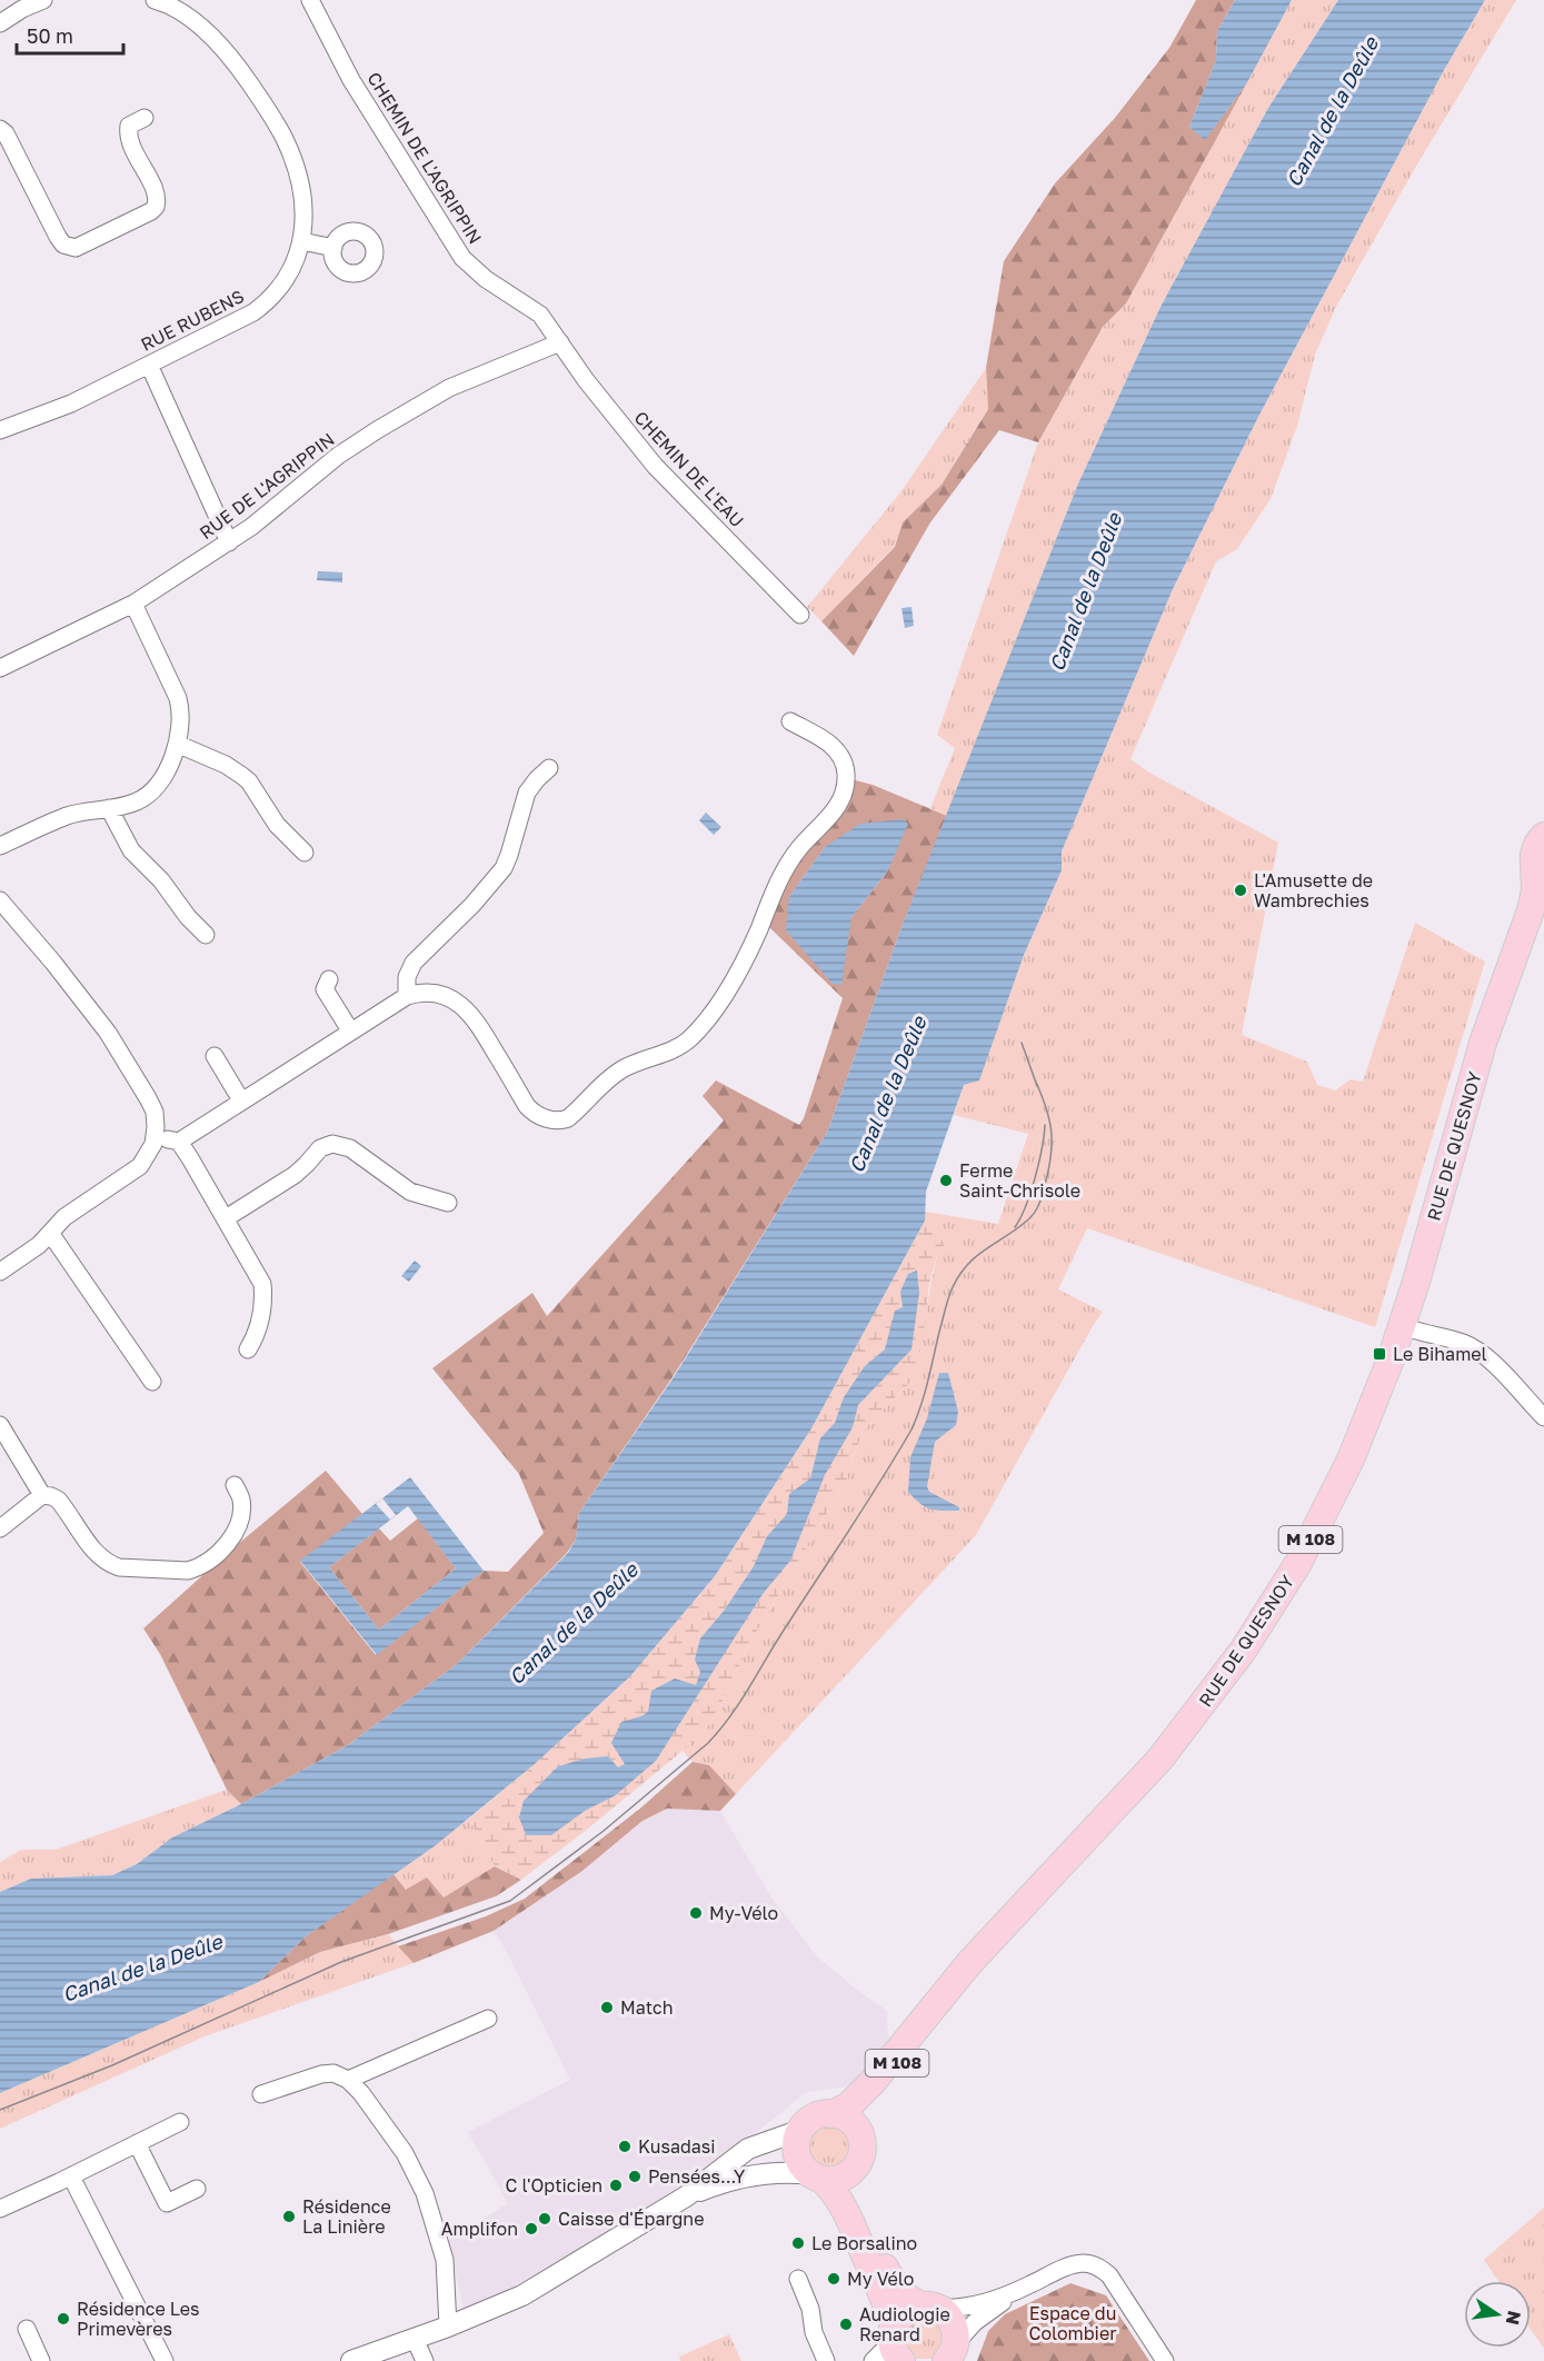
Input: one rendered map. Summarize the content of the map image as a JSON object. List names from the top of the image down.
{
  "streets": {
    "main road": ["RUE DE QUESNOY", "M 108"],
    "street": [
      "CHEMIN DE L'AGRIPPIN",
      "RUE RUBENS",
      "CHEMIN DE L'EAU",
      "RUE DE L'AGRIPPIN"
    ]
  },
  "crossings": [
    ["CHEMIN DE L'AGRIPPIN", "CHEMIN DE L'EAU"],
    ["CHEMIN DE L'AGRIPPIN", "RUE DE L'AGRIPPIN"],
    ["CHEMIN DE L'EAU", "RUE DE L'AGRIPPIN"]
  ],
  "water": ["Canal de la Deûle"],
  "parks": ["Espace du Colombier"],
  "places": {
    "other": [
      "L'Amusette de Wambrechies",
      "Ferme Saint-Chrisole",
      "My-Vélo",
      "Match",
      "Kusadasi",
      "Pensées...Y",
      "C l'Opticien",
      "Résidence La Linière",
      "Caisse d'Épargne",
      "Amplifon",
      "Le Borsalino",
      "My Vélo",
      "Résidence Les Primevères",
      "Audiologie Renard"
    ],
    "transit": ["Le Bihamel"]
  },
  "scale_bar": "50 m",
  "north": "right"
}
